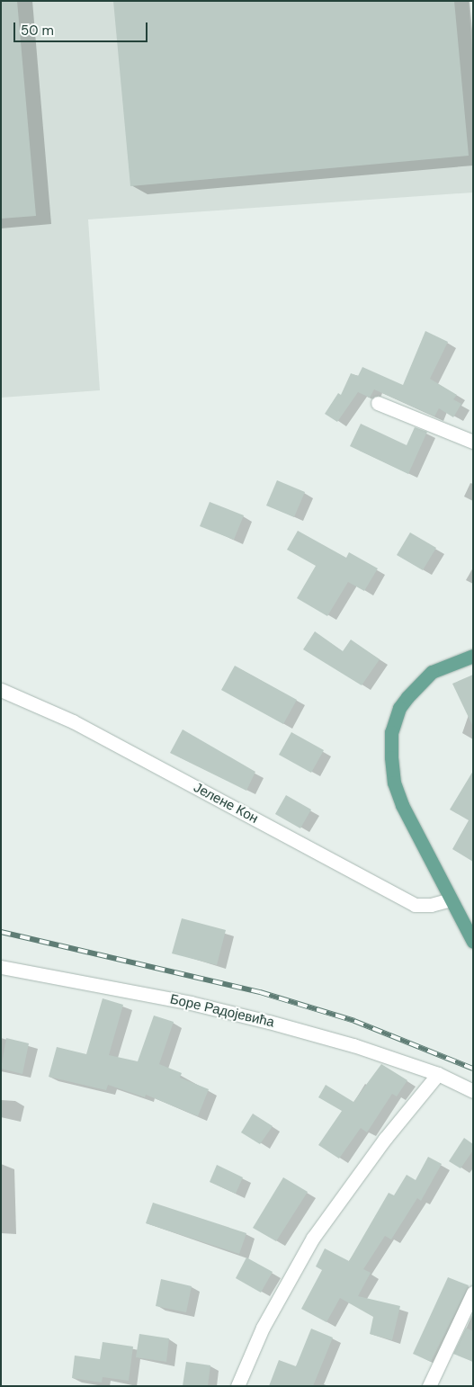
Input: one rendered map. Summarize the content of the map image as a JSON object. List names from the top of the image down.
{
  "streets": {
    "street": ["Јелене Кон", "Боре Радојевића"]
  },
  "scale_bar": "50 m"
}
